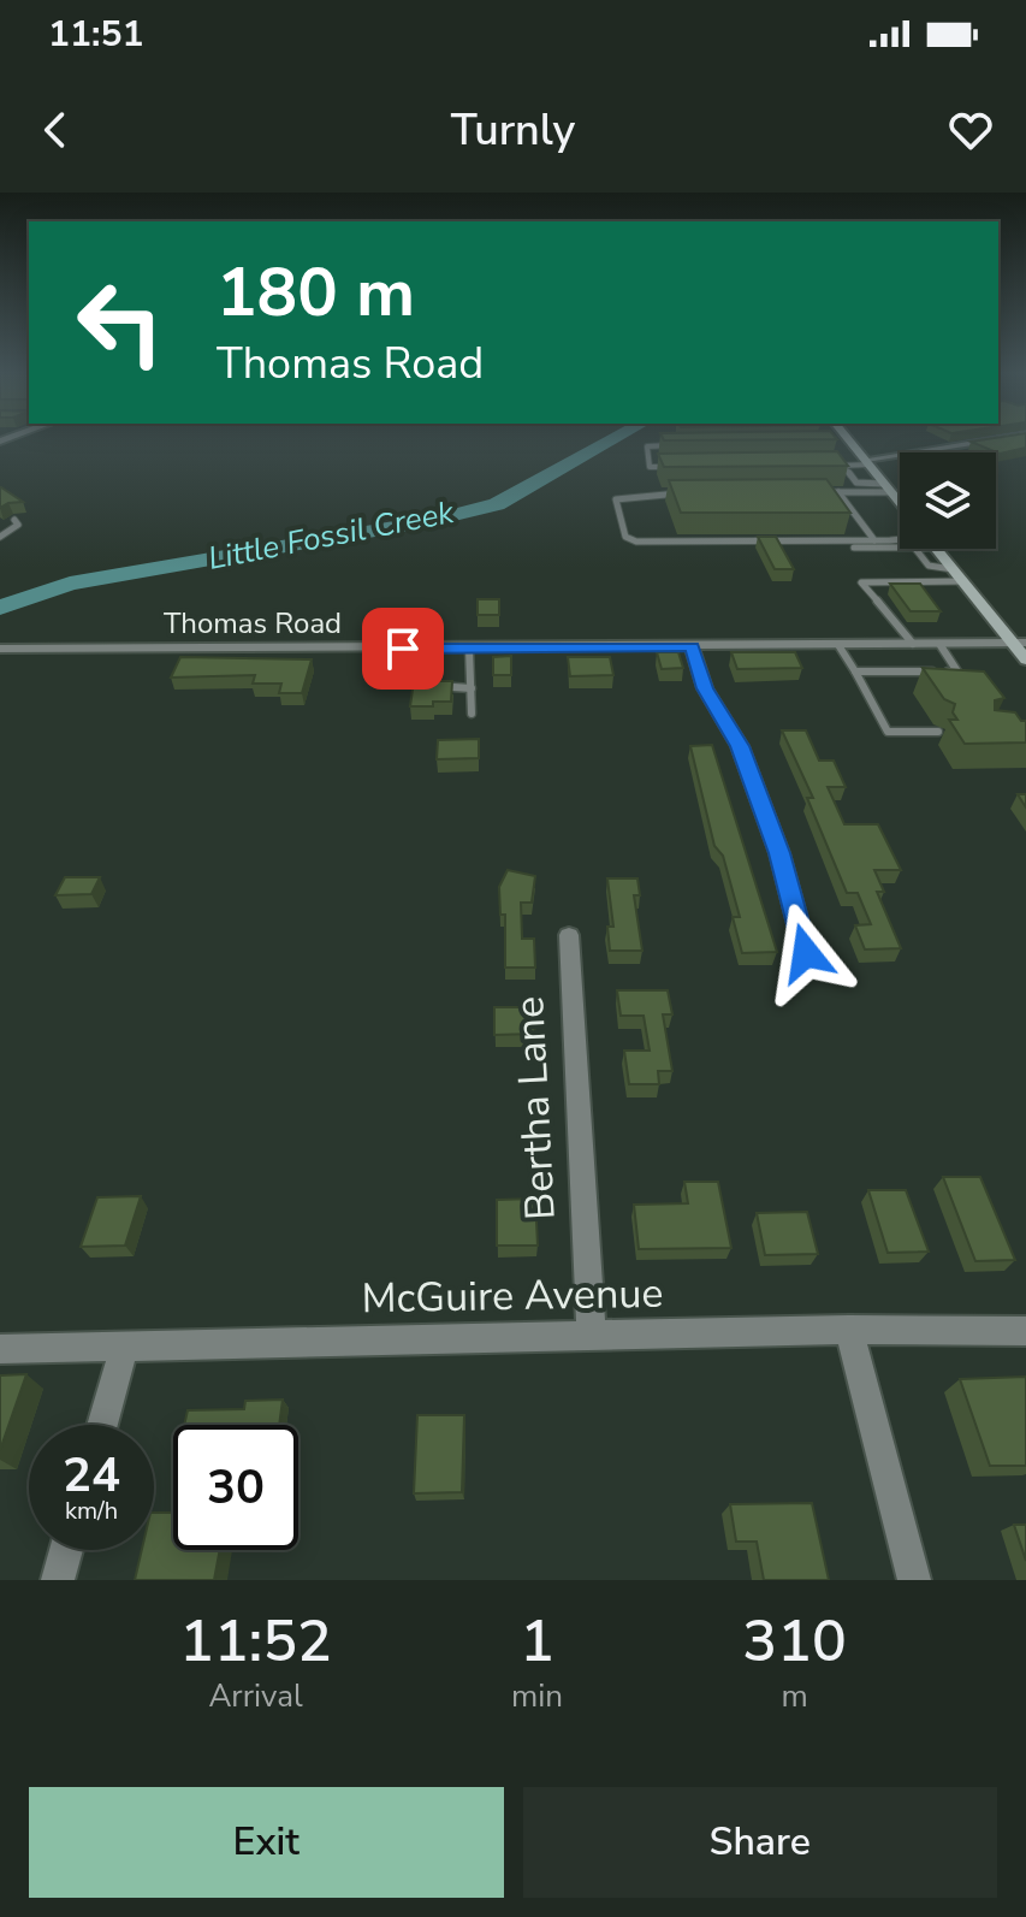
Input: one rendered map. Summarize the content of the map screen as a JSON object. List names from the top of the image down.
{
  "streets": {
    "street": ["Thomas Road", "Bertha Lane", "McGuire Avenue"]
  },
  "crossings": [
    ["Bertha Lane", "McGuire Avenue"]
  ],
  "water": ["Little Fossil Creek"],
  "page": {
    "status": "11:51",
    "header": "Turnly",
    "turn": ["180 m", "Thomas Road"],
    "speed": "24 km/h",
    "limit": "30",
    "eta": [
      "11:52",
      "Arrival",
      "1",
      "min",
      "310",
      "m"
    ],
    "buttons": ["Exit", "Share"]
  }
}
